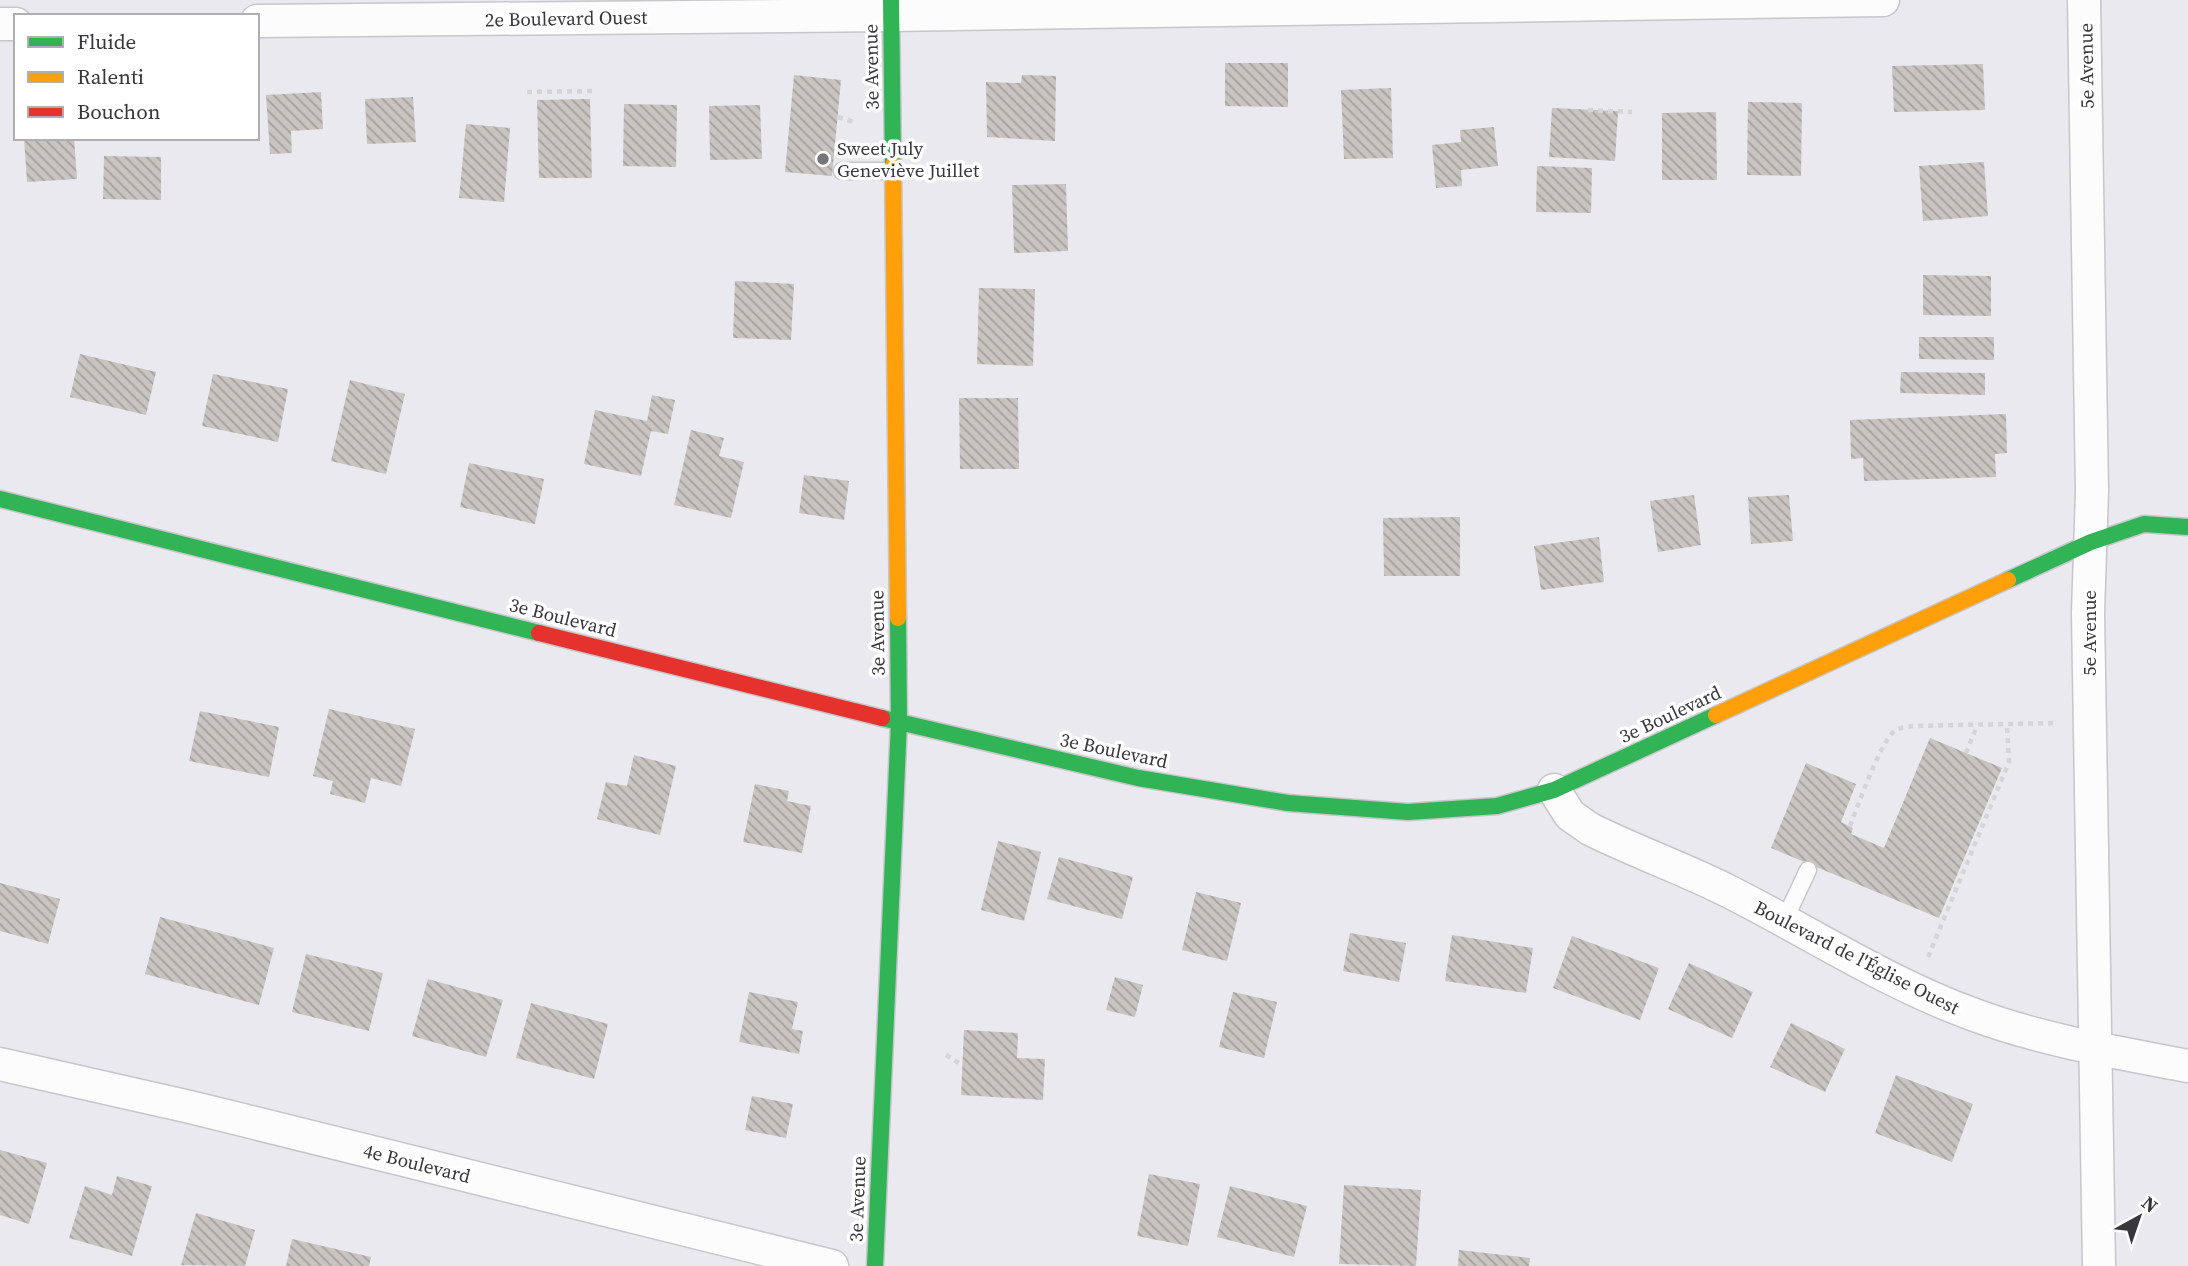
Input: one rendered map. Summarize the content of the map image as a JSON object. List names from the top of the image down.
{
  "streets": {
    "street": [
      "2e Boulevard Ouest",
      "5e Avenue",
      "3e Avenue",
      "3e Boulevard",
      "Boulevard de l'Église Ouest",
      "4e Boulevard"
    ]
  },
  "crossings": [
    ["2e Boulevard Ouest", "3e Avenue"],
    ["5e Avenue", "3e Boulevard"],
    ["5e Avenue", "Boulevard de l'Église Ouest"],
    ["3e Avenue", "3e Boulevard"],
    ["3e Boulevard", "Boulevard de l'Église Ouest"]
  ],
  "places": ["Sweet July Geneviève Juillet"],
  "legend": ["Fluide", "Ralenti", "Bouchon"],
  "north": "top right"
}
